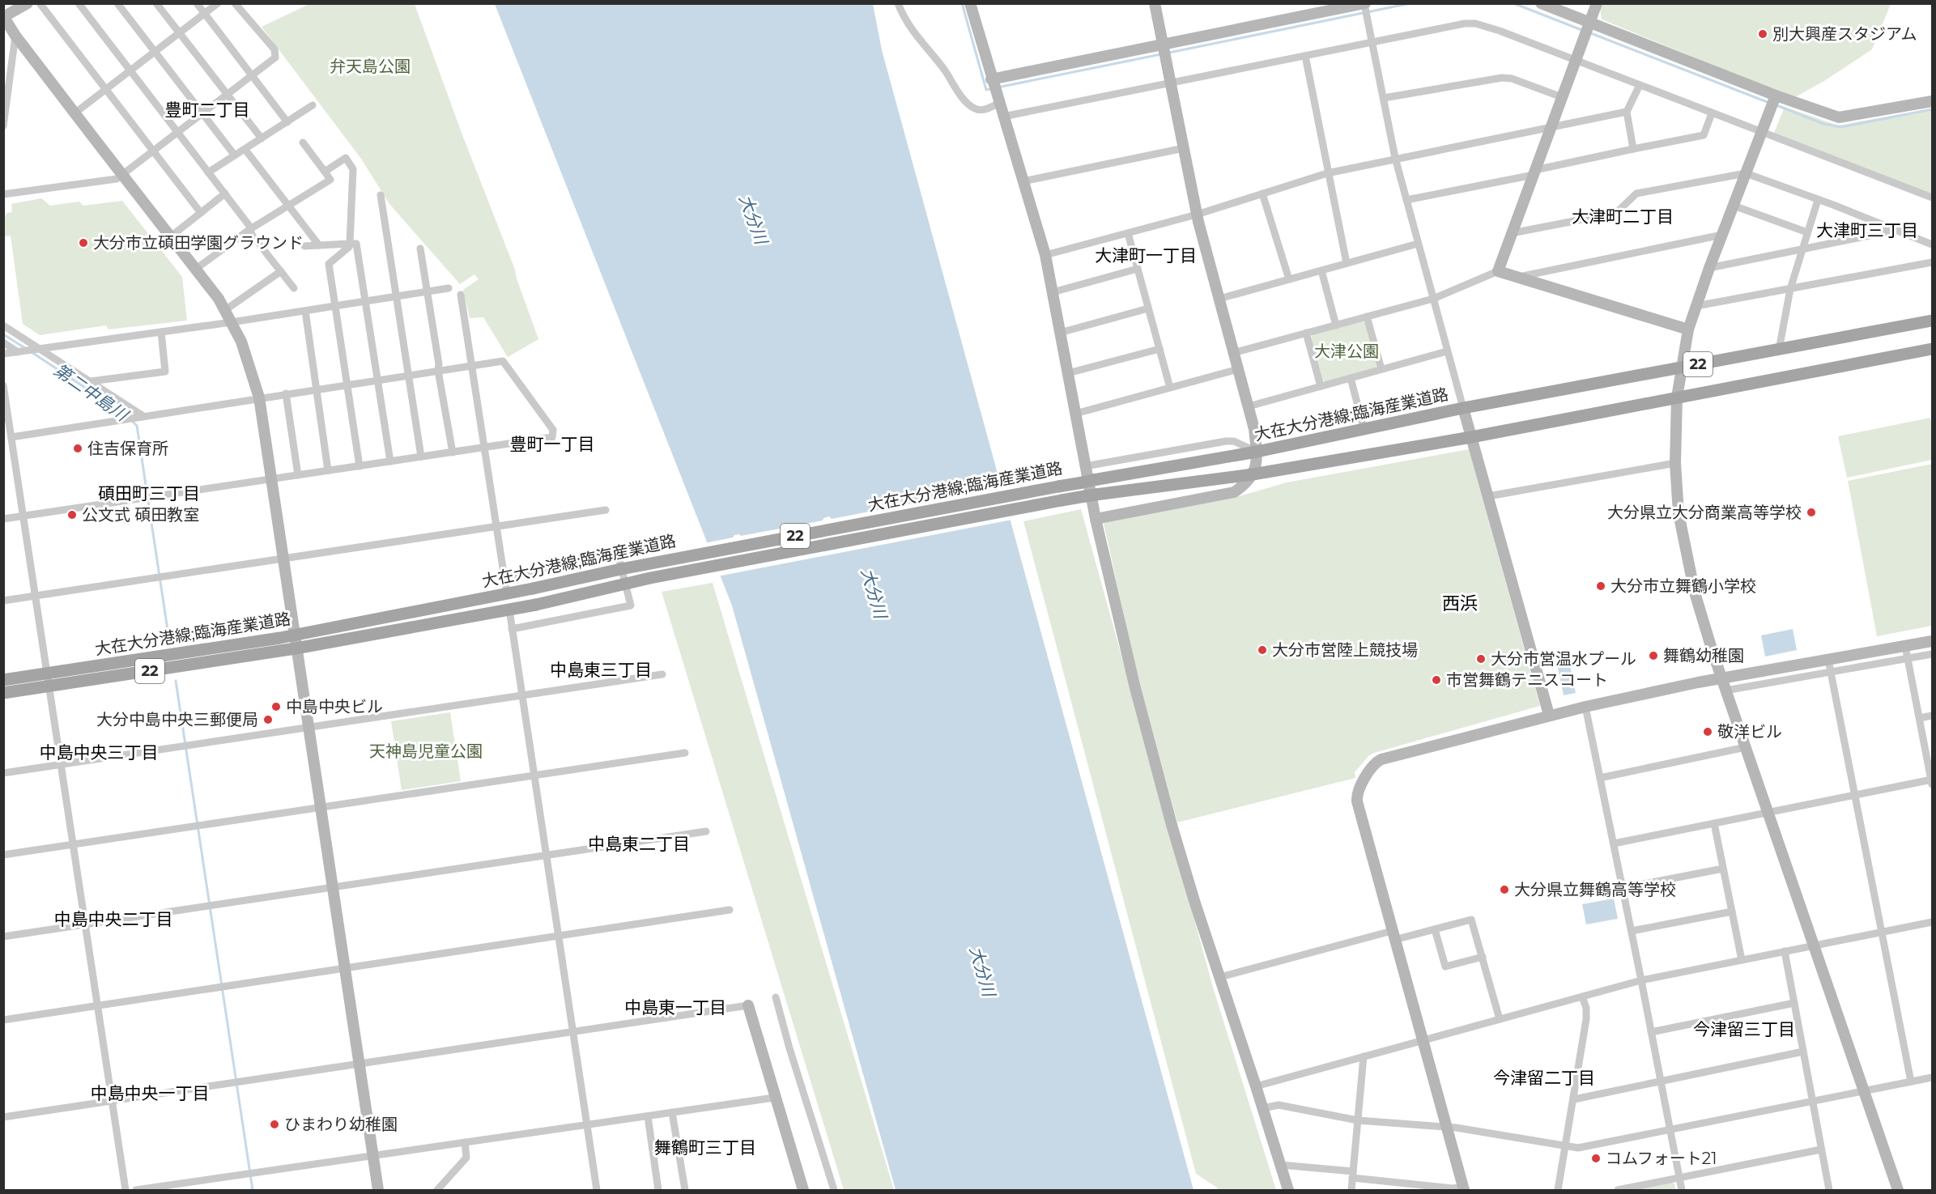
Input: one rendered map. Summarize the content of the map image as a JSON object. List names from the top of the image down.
{
  "streets": {
    "main road": ["22", "大在大分港線;臨海産業道路"]
  },
  "districts": [
    "豊町二丁目",
    "大津町二丁目",
    "大津町三丁目",
    "大津町一丁目",
    "豊町一丁目",
    "碩田町三丁目",
    "西浜",
    "中島東三丁目",
    "中島中央三丁目",
    "中島東二丁目",
    "中島中央二丁目",
    "中島東一丁目",
    "今津留三丁目",
    "今津留二丁目",
    "中島中央一丁目",
    "舞鶴町三丁目"
  ],
  "water": ["大分川", "第二中島川"],
  "parks": ["弁天島公園", "大津公園", "天神島児童公園"],
  "places": [
    "別大興産スタジアム",
    "大分市立碩田学園グラウンド",
    "住吉保育所",
    "大分県立大分商業高等学校",
    "公文式 碩田教室",
    "大分市立舞鶴小学校",
    "大分市営陸上競技場",
    "舞鶴幼稚園",
    "大分市営温水プール",
    "市営舞鶴テニスコート",
    "中島中央ビル",
    "大分中島中央三郵便局",
    "敬洋ビル",
    "大分県立舞鶴高等学校",
    "ひまわり幼稚園",
    "コムフォート21"
  ]
}
